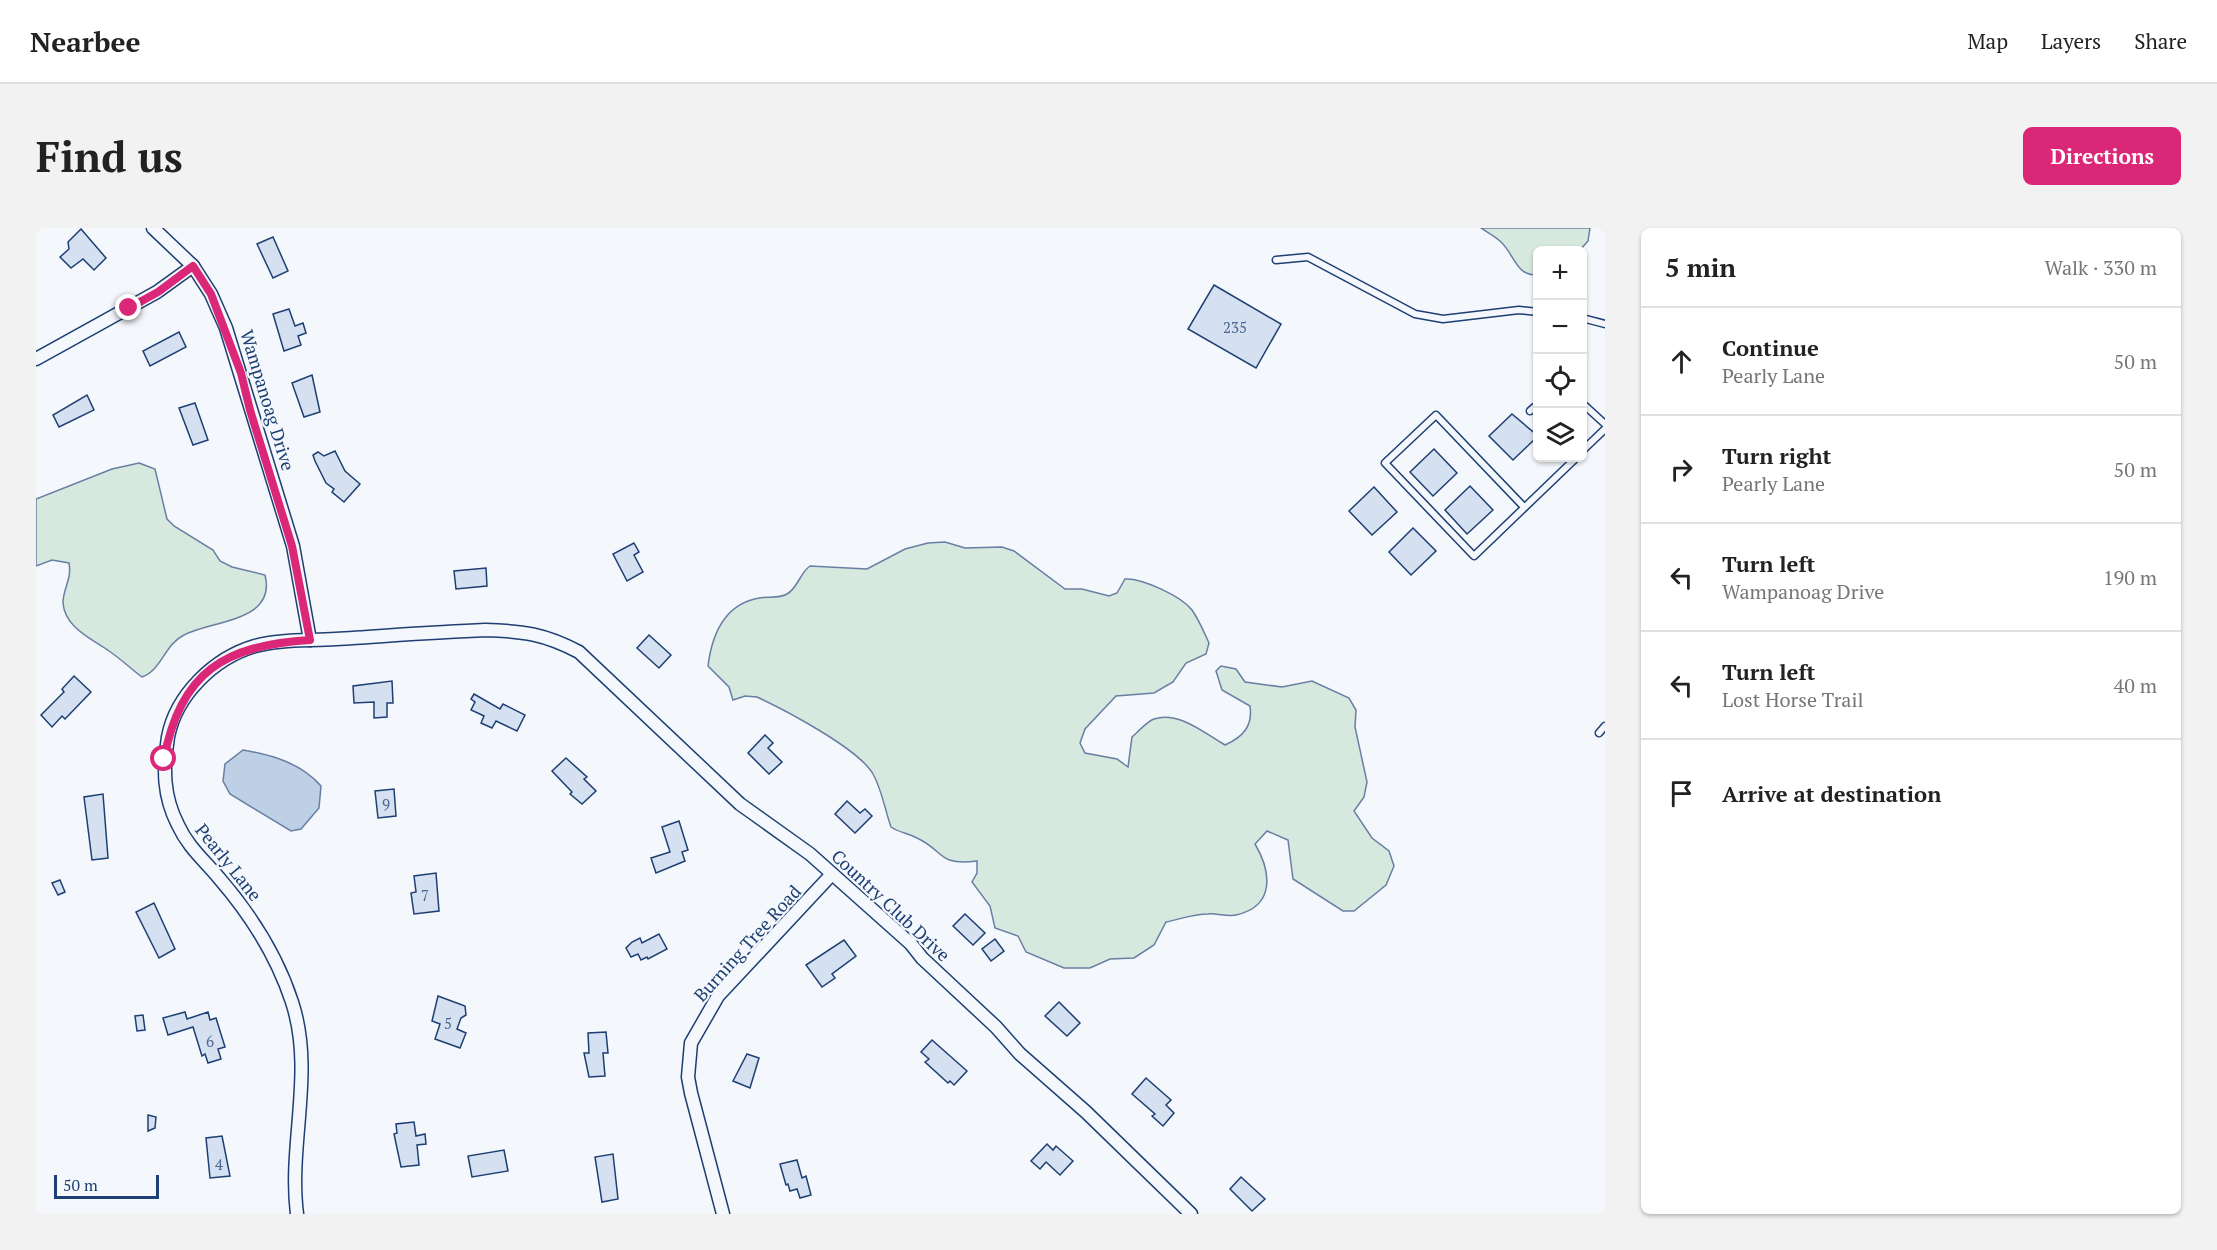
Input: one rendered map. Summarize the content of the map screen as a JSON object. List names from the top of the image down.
{
  "streets": {
    "street": [
      "Wampanoag Drive",
      "Pearly Lane",
      "Country Club Drive",
      "Burning Tree Road"
    ]
  },
  "crossings": [
    ["Wampanoag Drive", "Pearly Lane"],
    ["Pearly Lane", "Country Club Drive"],
    ["Country Club Drive", "Burning Tree Road"]
  ],
  "house_numbers": [
    "235",
    "9",
    "7",
    "5",
    "6",
    "4"
  ],
  "scale_bar": "50 m",
  "page": {
    "header": "Nearbee",
    "nav": ["Map", "Layers", "Share"],
    "buttons": "Directions",
    "title": "Find us",
    "heading": ["5 min", "Walk · 330 m"],
    "map_buttons": ["+", "−"],
    "list": [
      ["Continue", "Pearly Lane", "50 m"],
      ["Turn right", "Pearly Lane", "50 m"],
      ["Turn left", "Wampanoag Drive", "190 m"],
      ["Turn left", "Lost Horse Trail", "40 m"],
      "Arrive at destination"
    ],
    "scale": "50 m"
  }
}
